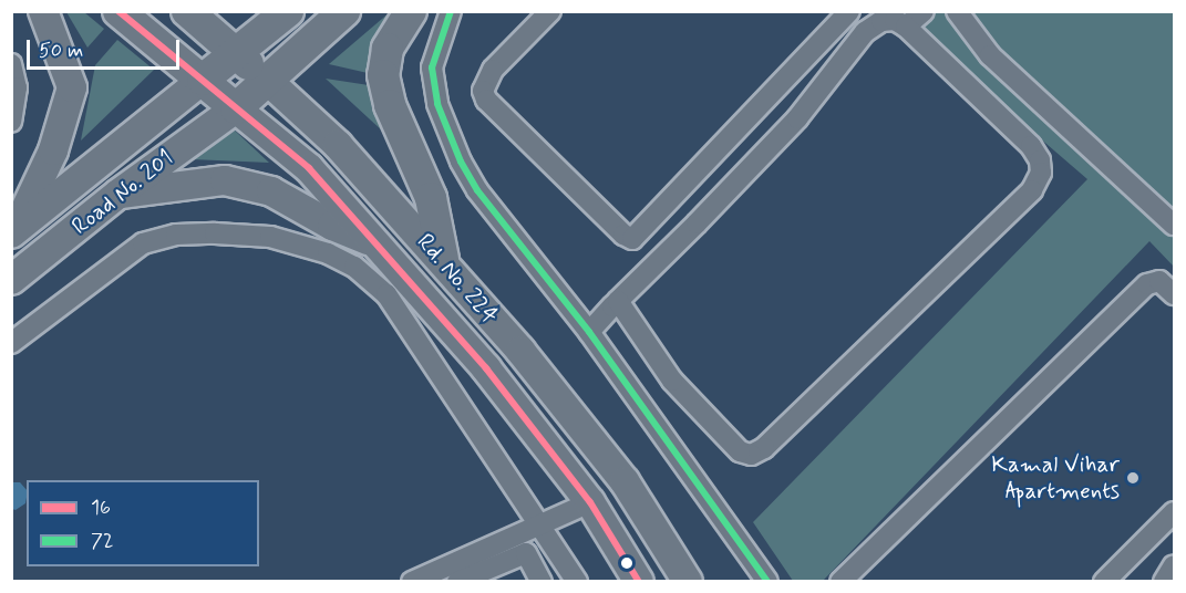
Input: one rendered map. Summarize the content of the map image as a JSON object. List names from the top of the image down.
{
  "streets": {
    "main road": ["Road No. 201", "Rd. No. 224"]
  },
  "crossings": [
    ["Road No. 201", "Rd. No. 224"]
  ],
  "places": ["Kamal Vihar Apartments"],
  "lines": ["transit line 16", "transit line 72"],
  "legend": ["16", "72"],
  "scale_bar": "50 m"
}
